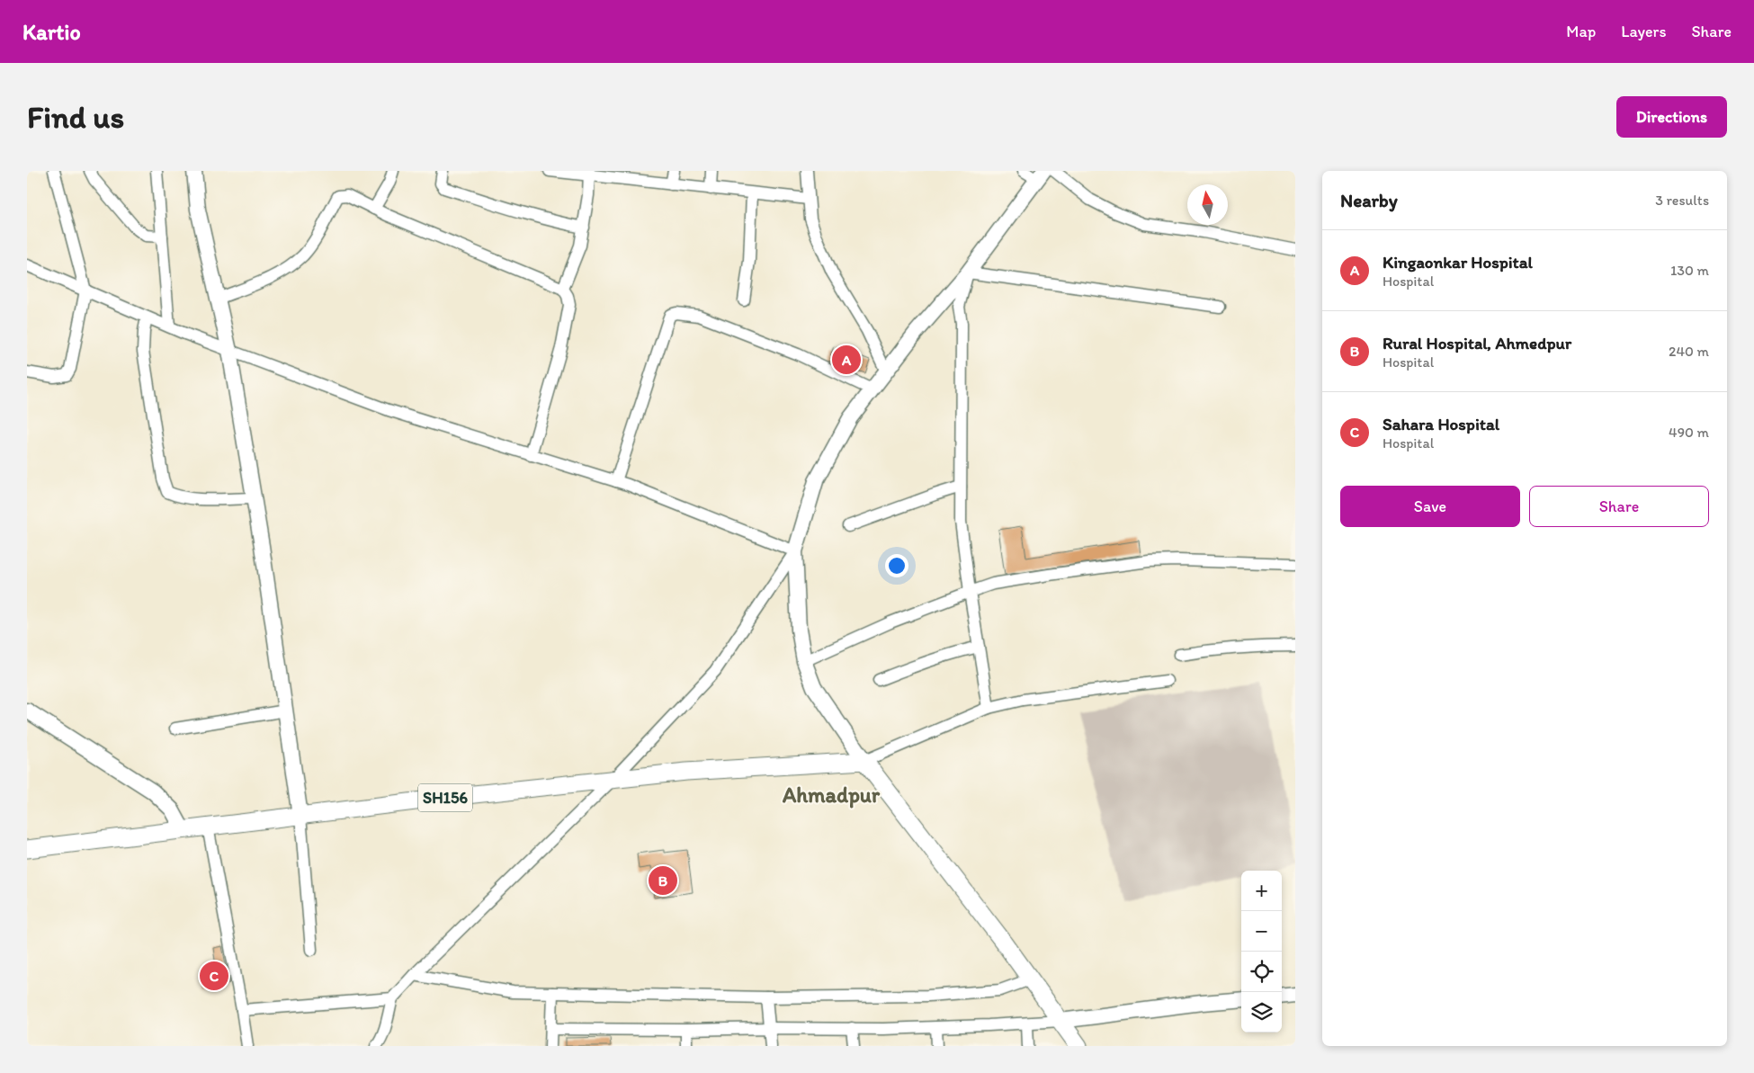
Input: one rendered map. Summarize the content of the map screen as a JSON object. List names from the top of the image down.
{
  "streets": {
    "main road": ["SH156"]
  },
  "districts": ["Ahmadpur"],
  "north": "top",
  "page": {
    "header": "Kartio",
    "nav": ["Map", "Layers", "Share"],
    "buttons": [
      "Directions",
      ["Save", "Share"]
    ],
    "title": "Find us",
    "heading": ["Nearby", "3 results"],
    "list": [
      {
        "mark": "A",
        "name": "Kingaonkar Hospital",
        "note": "Hospital",
        "value": "130 m"
      },
      {
        "mark": "B",
        "name": "Rural Hospital, Ahmedpur",
        "note": "Hospital",
        "value": "240 m"
      },
      {
        "mark": "C",
        "name": "Sahara Hospital",
        "note": "Hospital",
        "value": "490 m"
      }
    ],
    "pins": ["A", "B", "C"],
    "map_buttons": ["+", "−"]
  }
}
